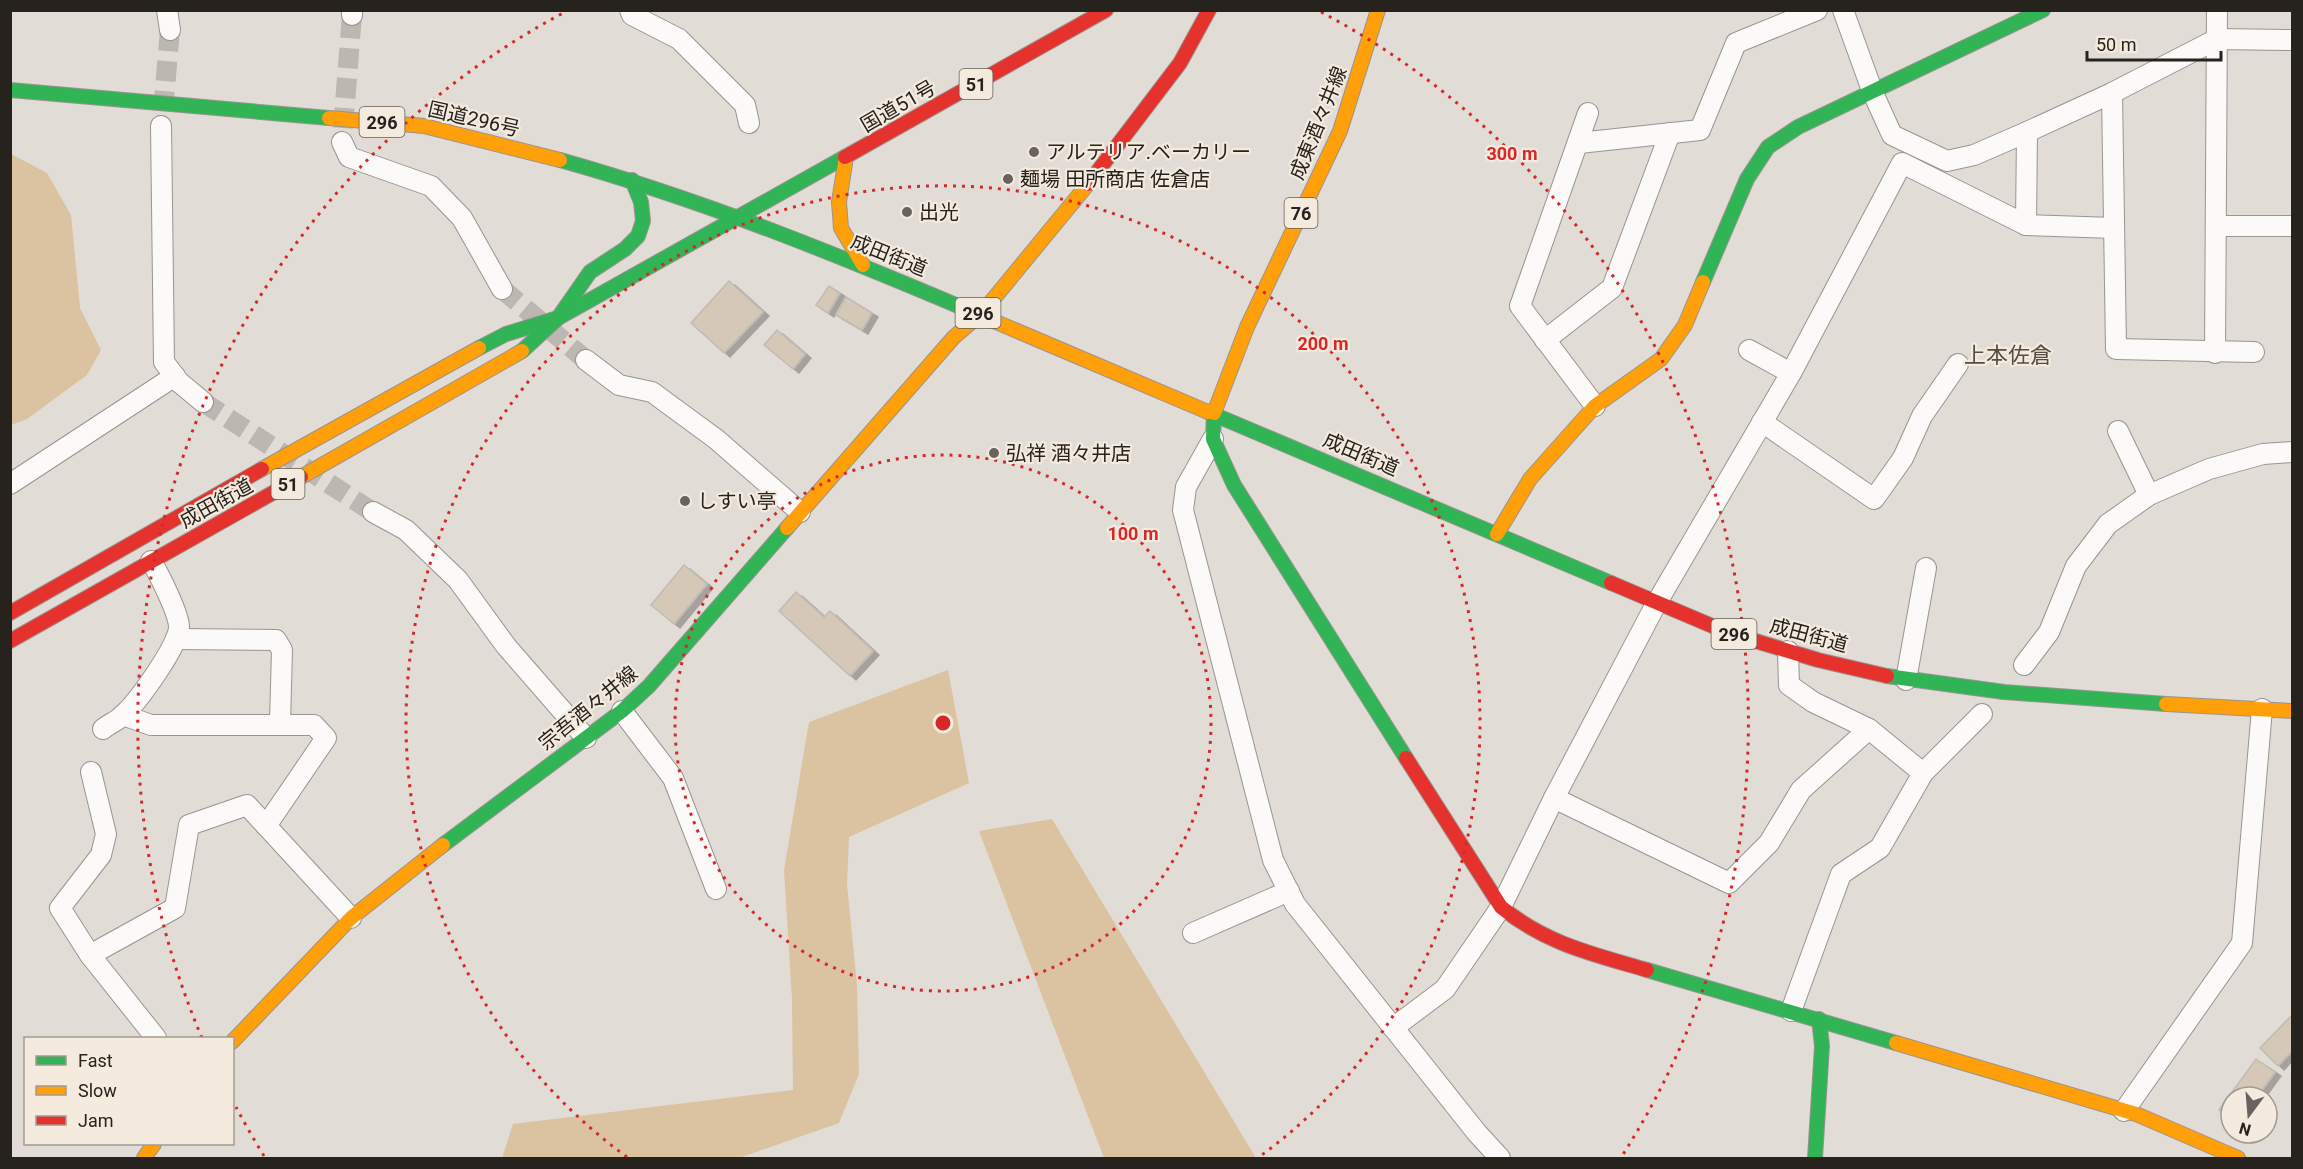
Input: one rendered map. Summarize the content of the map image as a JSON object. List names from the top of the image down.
{
  "streets": {
    "main road": [
      "51",
      "国道51号",
      "国道296号",
      "296",
      "成東酒々井線",
      "76",
      "成田街道",
      "宗吾酒々井線"
    ]
  },
  "crossings": [
    ["国道51号", "国道296号"],
    ["国道51号", "成田街道"],
    ["国道296号", "成田街道"],
    ["成東酒々井線", "成田街道"],
    ["成田街道", "宗吾酒々井線"]
  ],
  "districts": ["上本佐倉"],
  "places": [
    "アルテリア.ベーカリー",
    "麺場 田所商店 佐倉店",
    "出光",
    "弘祥 酒々井店",
    "しすい亭"
  ],
  "legend": ["Fast", "Slow", "Jam"],
  "scale_bar": "50 m",
  "north": "bottom",
  "rings": ["300 m", "200 m", "100 m"]
}
